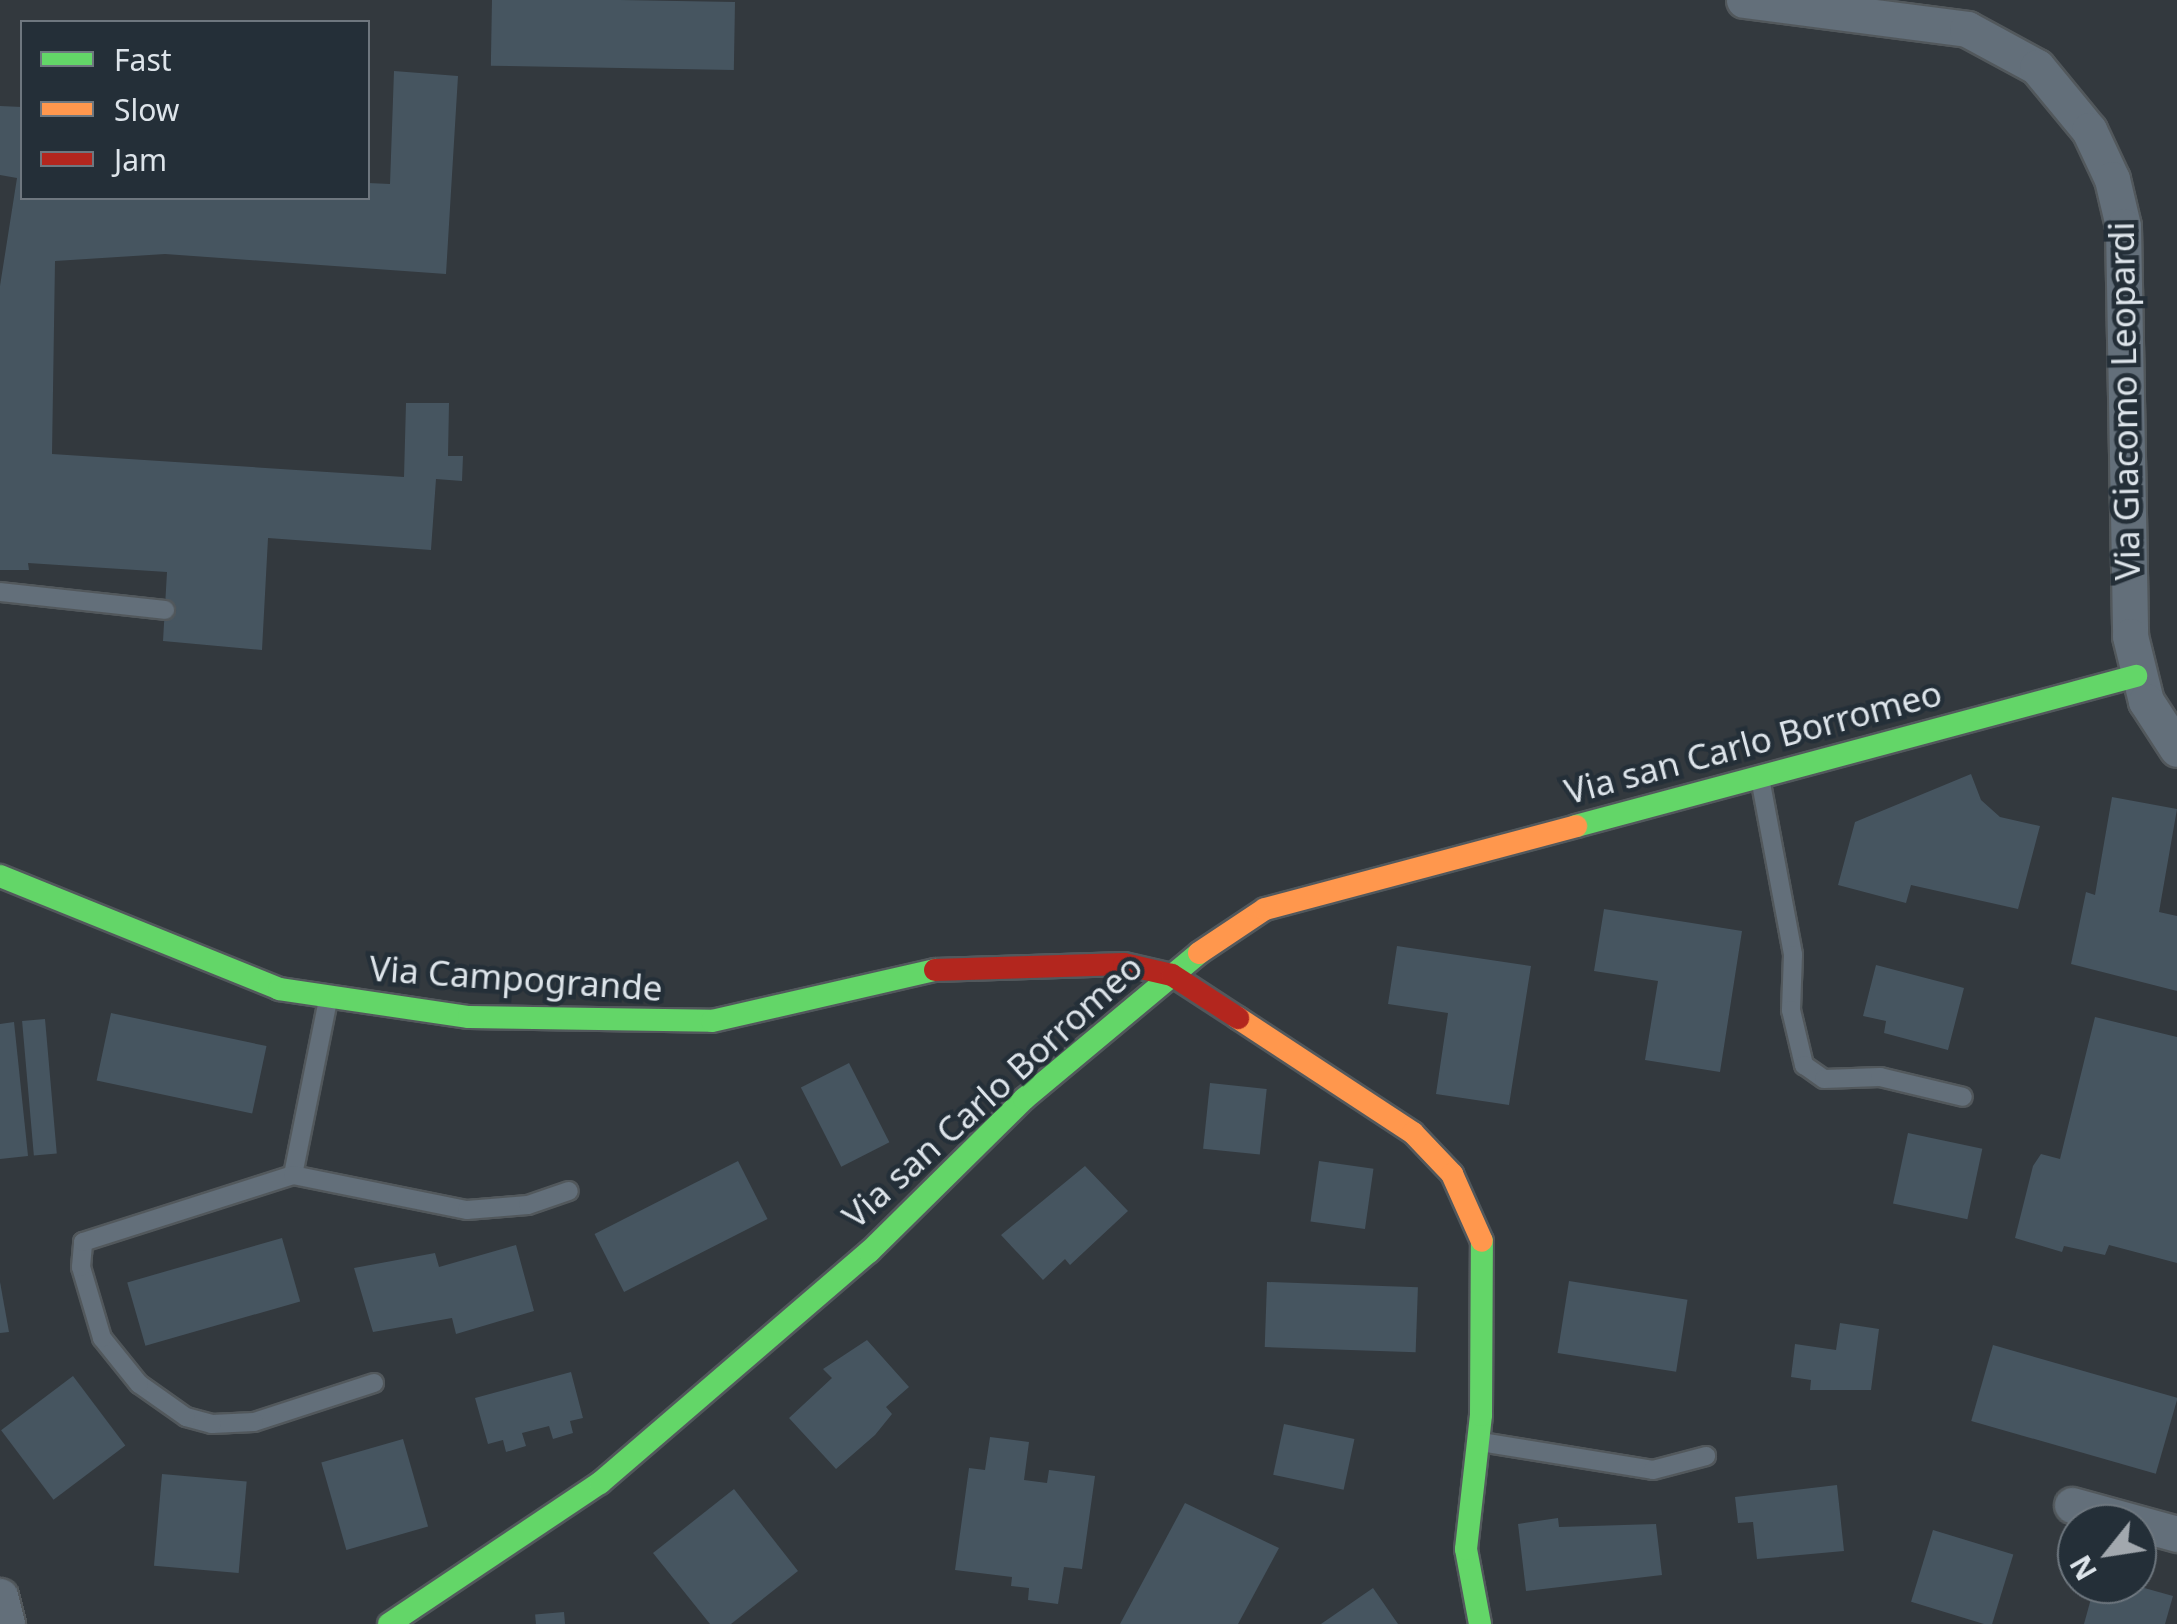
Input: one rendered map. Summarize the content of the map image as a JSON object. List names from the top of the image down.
{
  "streets": {
    "street": ["Via Giacomo Leopardi", "Via san Carlo Borromeo", "Via Campogrande"]
  },
  "crossings": [
    ["Via Giacomo Leopardi", "Via san Carlo Borromeo"],
    ["Via san Carlo Borromeo", "Via Campogrande"]
  ],
  "legend": ["Fast", "Slow", "Jam"],
  "north": "bottom left"
}
